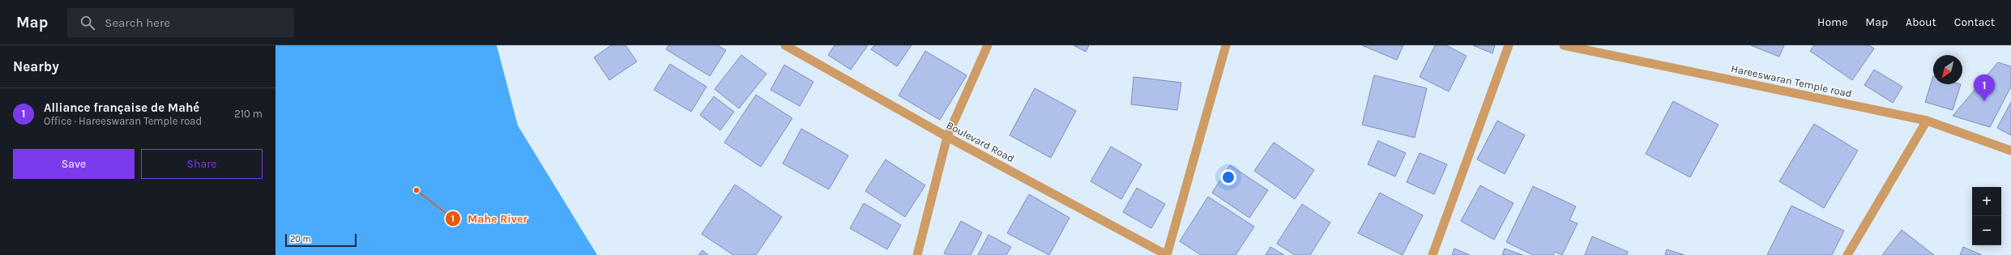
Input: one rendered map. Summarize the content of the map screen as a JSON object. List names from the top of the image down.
{
  "streets": {
    "street": ["Hareeswaran Temple road", "Boulevard Road"]
  },
  "places": ["Mahe River"],
  "scale_bar": "20 m",
  "north": "bottom left",
  "page": {
    "header": "Map",
    "search": "Search here",
    "nav": [
      "Home",
      "Map",
      "About",
      "Contact"
    ],
    "heading": "Nearby",
    "pins": "1",
    "list": [
      {
        "mark": "1",
        "name": "Alliance française de Mahé",
        "note": "Office · Hareeswaran Temple road",
        "value": "210 m"
      }
    ],
    "buttons": ["Save", "Share"],
    "map_buttons": ["+", "−"],
    "scale": "20 m"
  }
}
